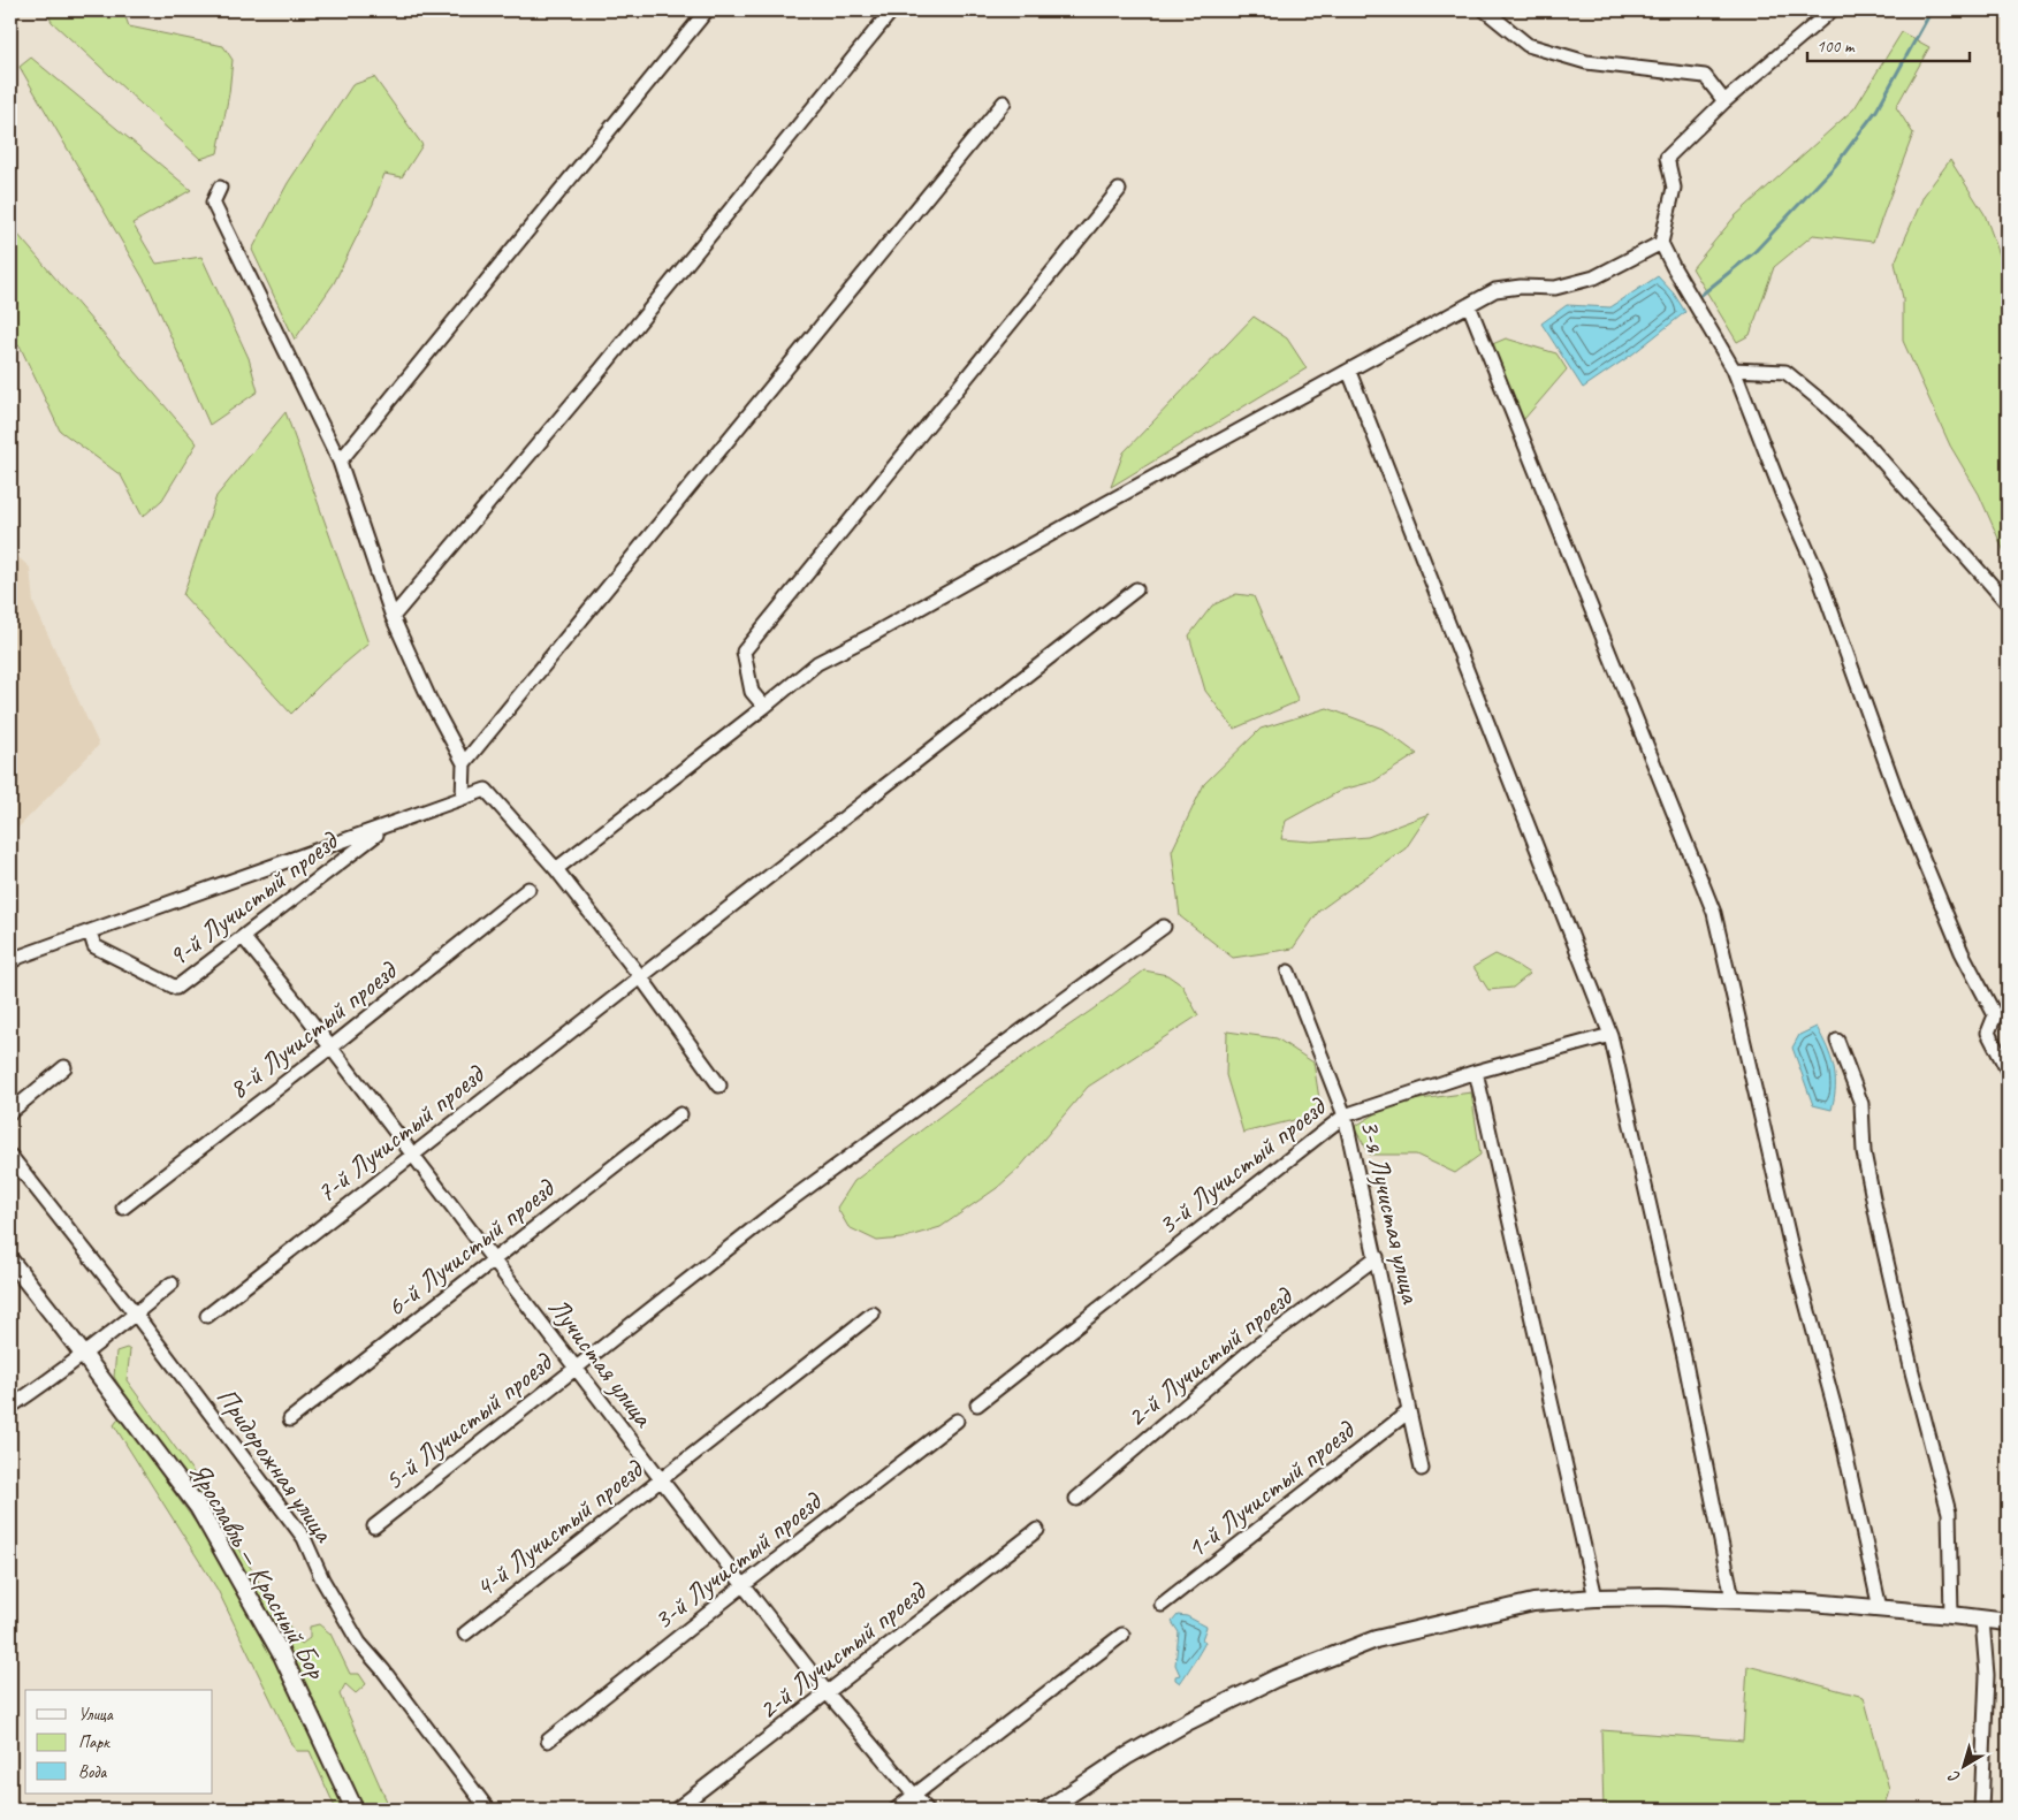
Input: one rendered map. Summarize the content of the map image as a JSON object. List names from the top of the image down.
{
  "streets": {
    "street": [
      "9-й Лучистый проезд",
      "8-й Лучистый проезд",
      "7-й Лучистый проезд",
      "3-й Лучистый проезд",
      "3-я Лучистая улица",
      "6-й Лучистый проезд",
      "2-й Лучистый проезд",
      "Лучистая улица",
      "5-й Лучистый проезд",
      "Придорожная улица",
      "1-й Лучистый проезд",
      "4-й Лучистый проезд",
      "Ярославль — Красный Бор"
    ]
  },
  "crossings": [
    ["9-й Лучистый проезд", "Лучистая улица"],
    ["8-й Лучистый проезд", "Лучистая улица"],
    ["7-й Лучистый проезд", "Лучистая улица"],
    ["3-й Лучистый проезд", "3-я Лучистая улица"],
    ["3-й Лучистый проезд", "Лучистая улица"],
    ["3-я Лучистая улица", "2-й Лучистый проезд"],
    ["3-я Лучистая улица", "1-й Лучистый проезд"],
    ["6-й Лучистый проезд", "Лучистая улица"],
    ["2-й Лучистый проезд", "Лучистая улица"],
    ["Лучистая улица", "5-й Лучистый проезд"],
    ["Лучистая улица", "4-й Лучистый проезд"]
  ],
  "legend": ["Улица", "Парк", "Вода"],
  "scale_bar": "100 m",
  "north": "bottom left"
}
